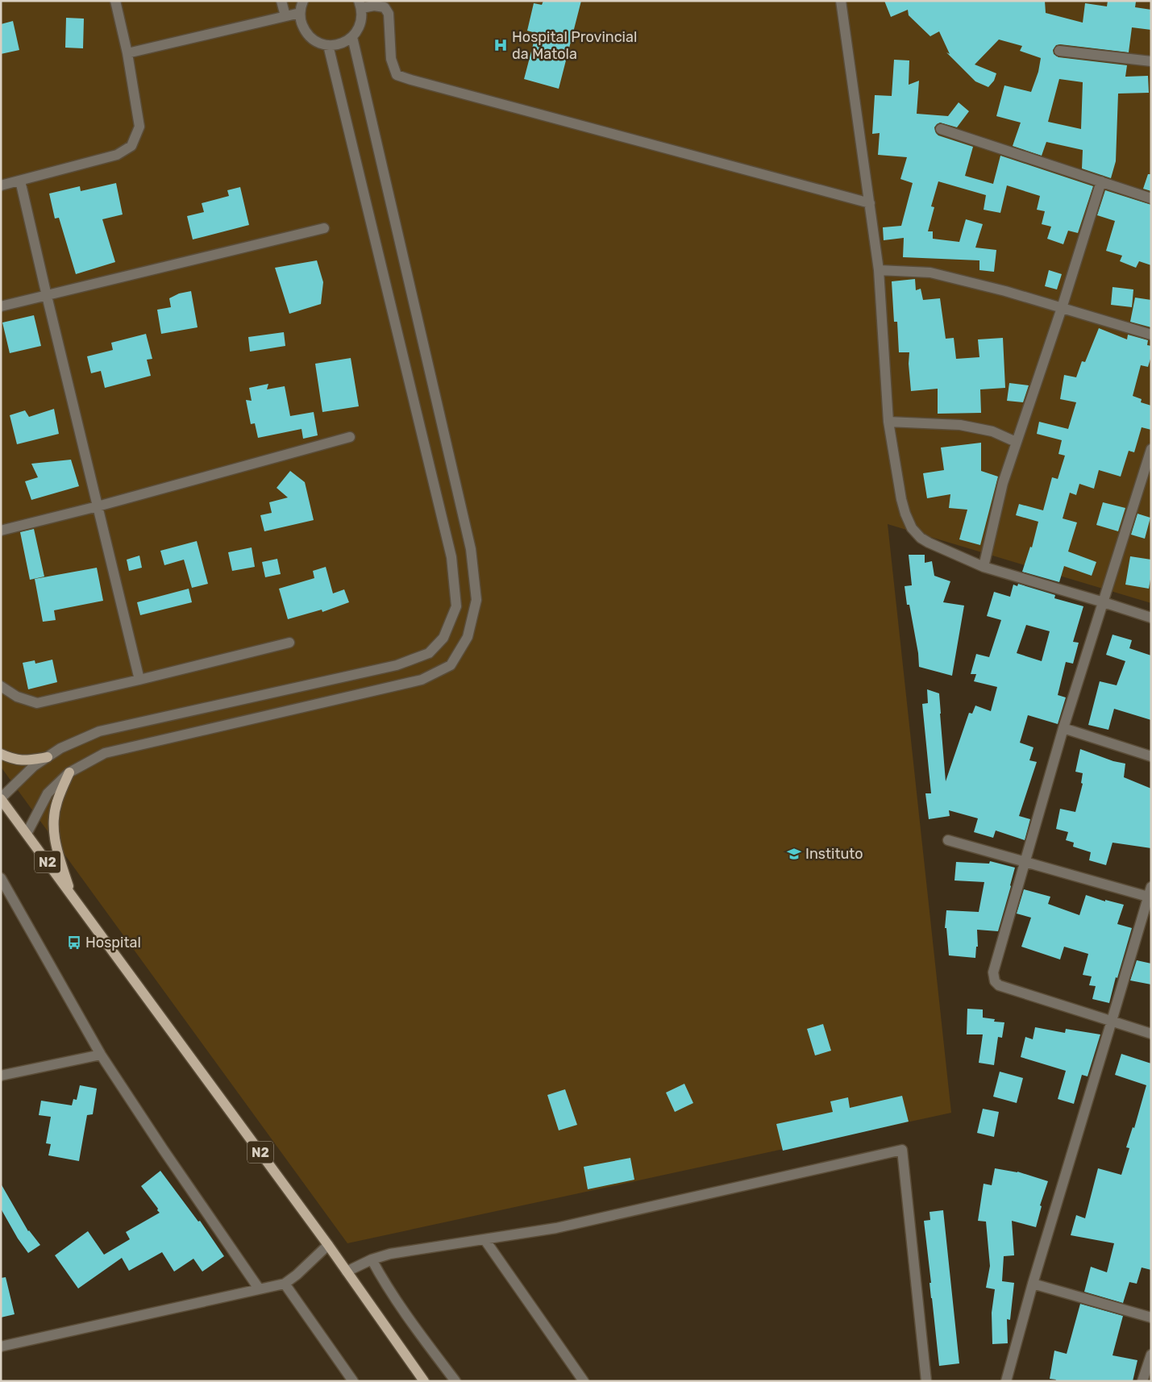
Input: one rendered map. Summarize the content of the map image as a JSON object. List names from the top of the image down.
{
  "streets": {
    "main road": ["N2"]
  },
  "places": {
    "hospital": ["Hospital Provincial da Matola"],
    "school or university": ["Instituto"],
    "bus stop": ["Hospital"]
  }
}
